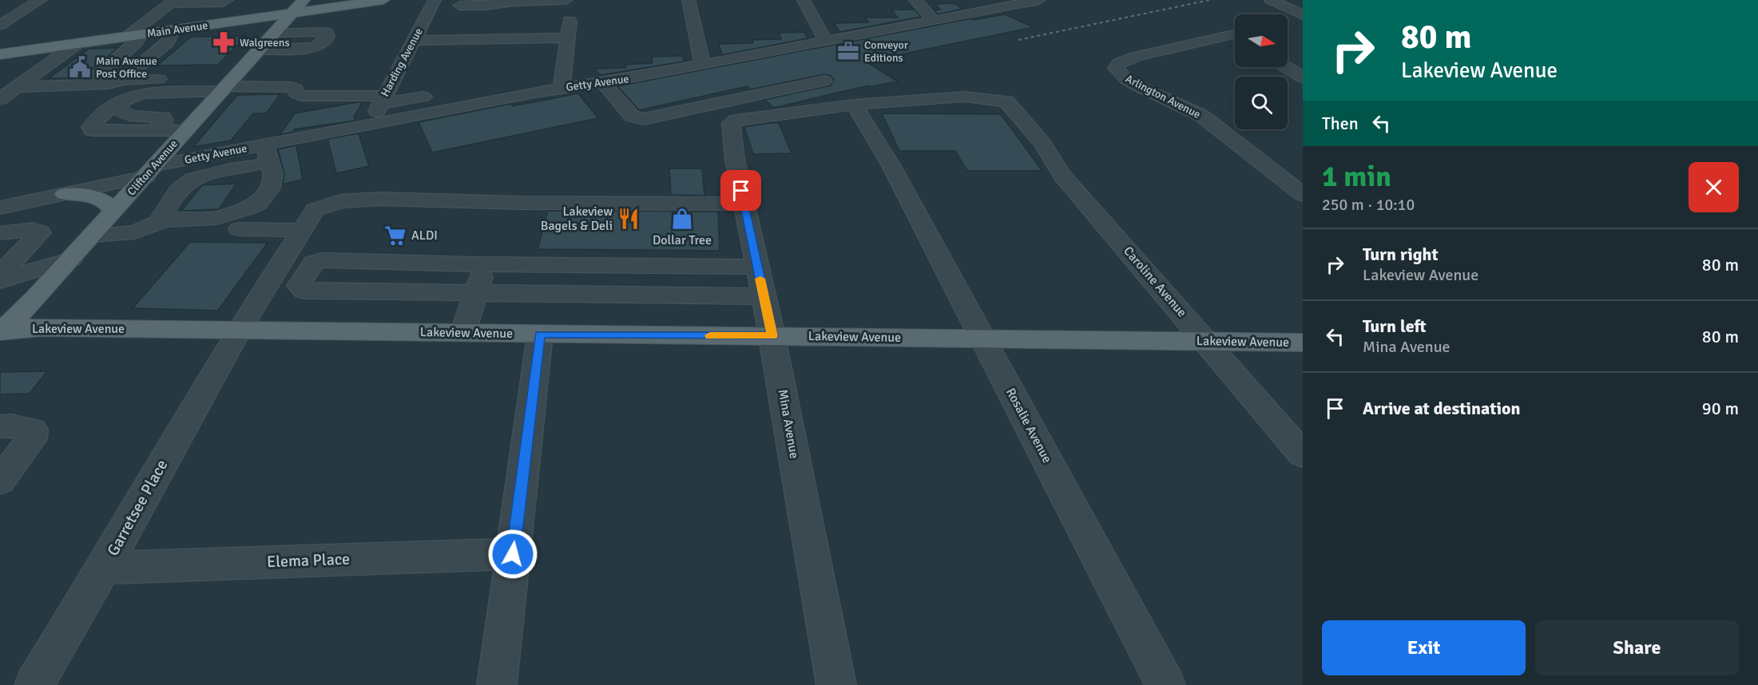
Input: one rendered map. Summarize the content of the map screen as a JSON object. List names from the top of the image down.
{
  "streets": {
    "main road": ["Main Avenue", "Clifton Avenue", "Lakeview Avenue"],
    "street": [
      "Harding Avenue",
      "Getty Avenue",
      "Arlington Avenue",
      "Caroline Avenue",
      "Mina Avenue",
      "Rosalie Avenue",
      "Garretsee Place",
      "Elema Place"
    ]
  },
  "crossings": [
    ["Main Avenue", "Clifton Avenue"],
    ["Harding Avenue", "Getty Avenue"],
    ["Getty Avenue", "Clifton Avenue"],
    ["Clifton Avenue", "Lakeview Avenue"],
    ["Caroline Avenue", "Lakeview Avenue"],
    ["Caroline Avenue", "Mina Avenue"],
    ["Caroline Avenue", "Rosalie Avenue"],
    ["Lakeview Avenue", "Mina Avenue"],
    ["Lakeview Avenue", "Rosalie Avenue"],
    ["Lakeview Avenue", "Garretsee Place"],
    ["Mina Avenue", "Rosalie Avenue"],
    ["Mina Avenue", "Garretsee Place"],
    ["Garretsee Place", "Elema Place"]
  ],
  "places": {
    "pharmacy": ["Walgreens"],
    "office": ["Conveyor Editions"],
    "public building": ["Main Avenue Post Office"],
    "restaurant": ["Lakeview Bagels & Deli"],
    "shop": ["Dollar Tree"],
    "supermarket": ["ALDI"]
  },
  "north": "right",
  "page": {
    "turn": ["80 m", "Lakeview Avenue"],
    "then": "Then",
    "heading": ["1 min", "250 m · 10:10"],
    "list": [
      {
        "name": "Turn right",
        "note": "Lakeview Avenue",
        "value": "80 m"
      },
      {
        "name": "Turn left",
        "note": "Mina Avenue",
        "value": "80 m"
      },
      {
        "name": "Arrive at destination",
        "value": "90 m"
      }
    ],
    "buttons": ["Exit", "Share"]
  }
}
